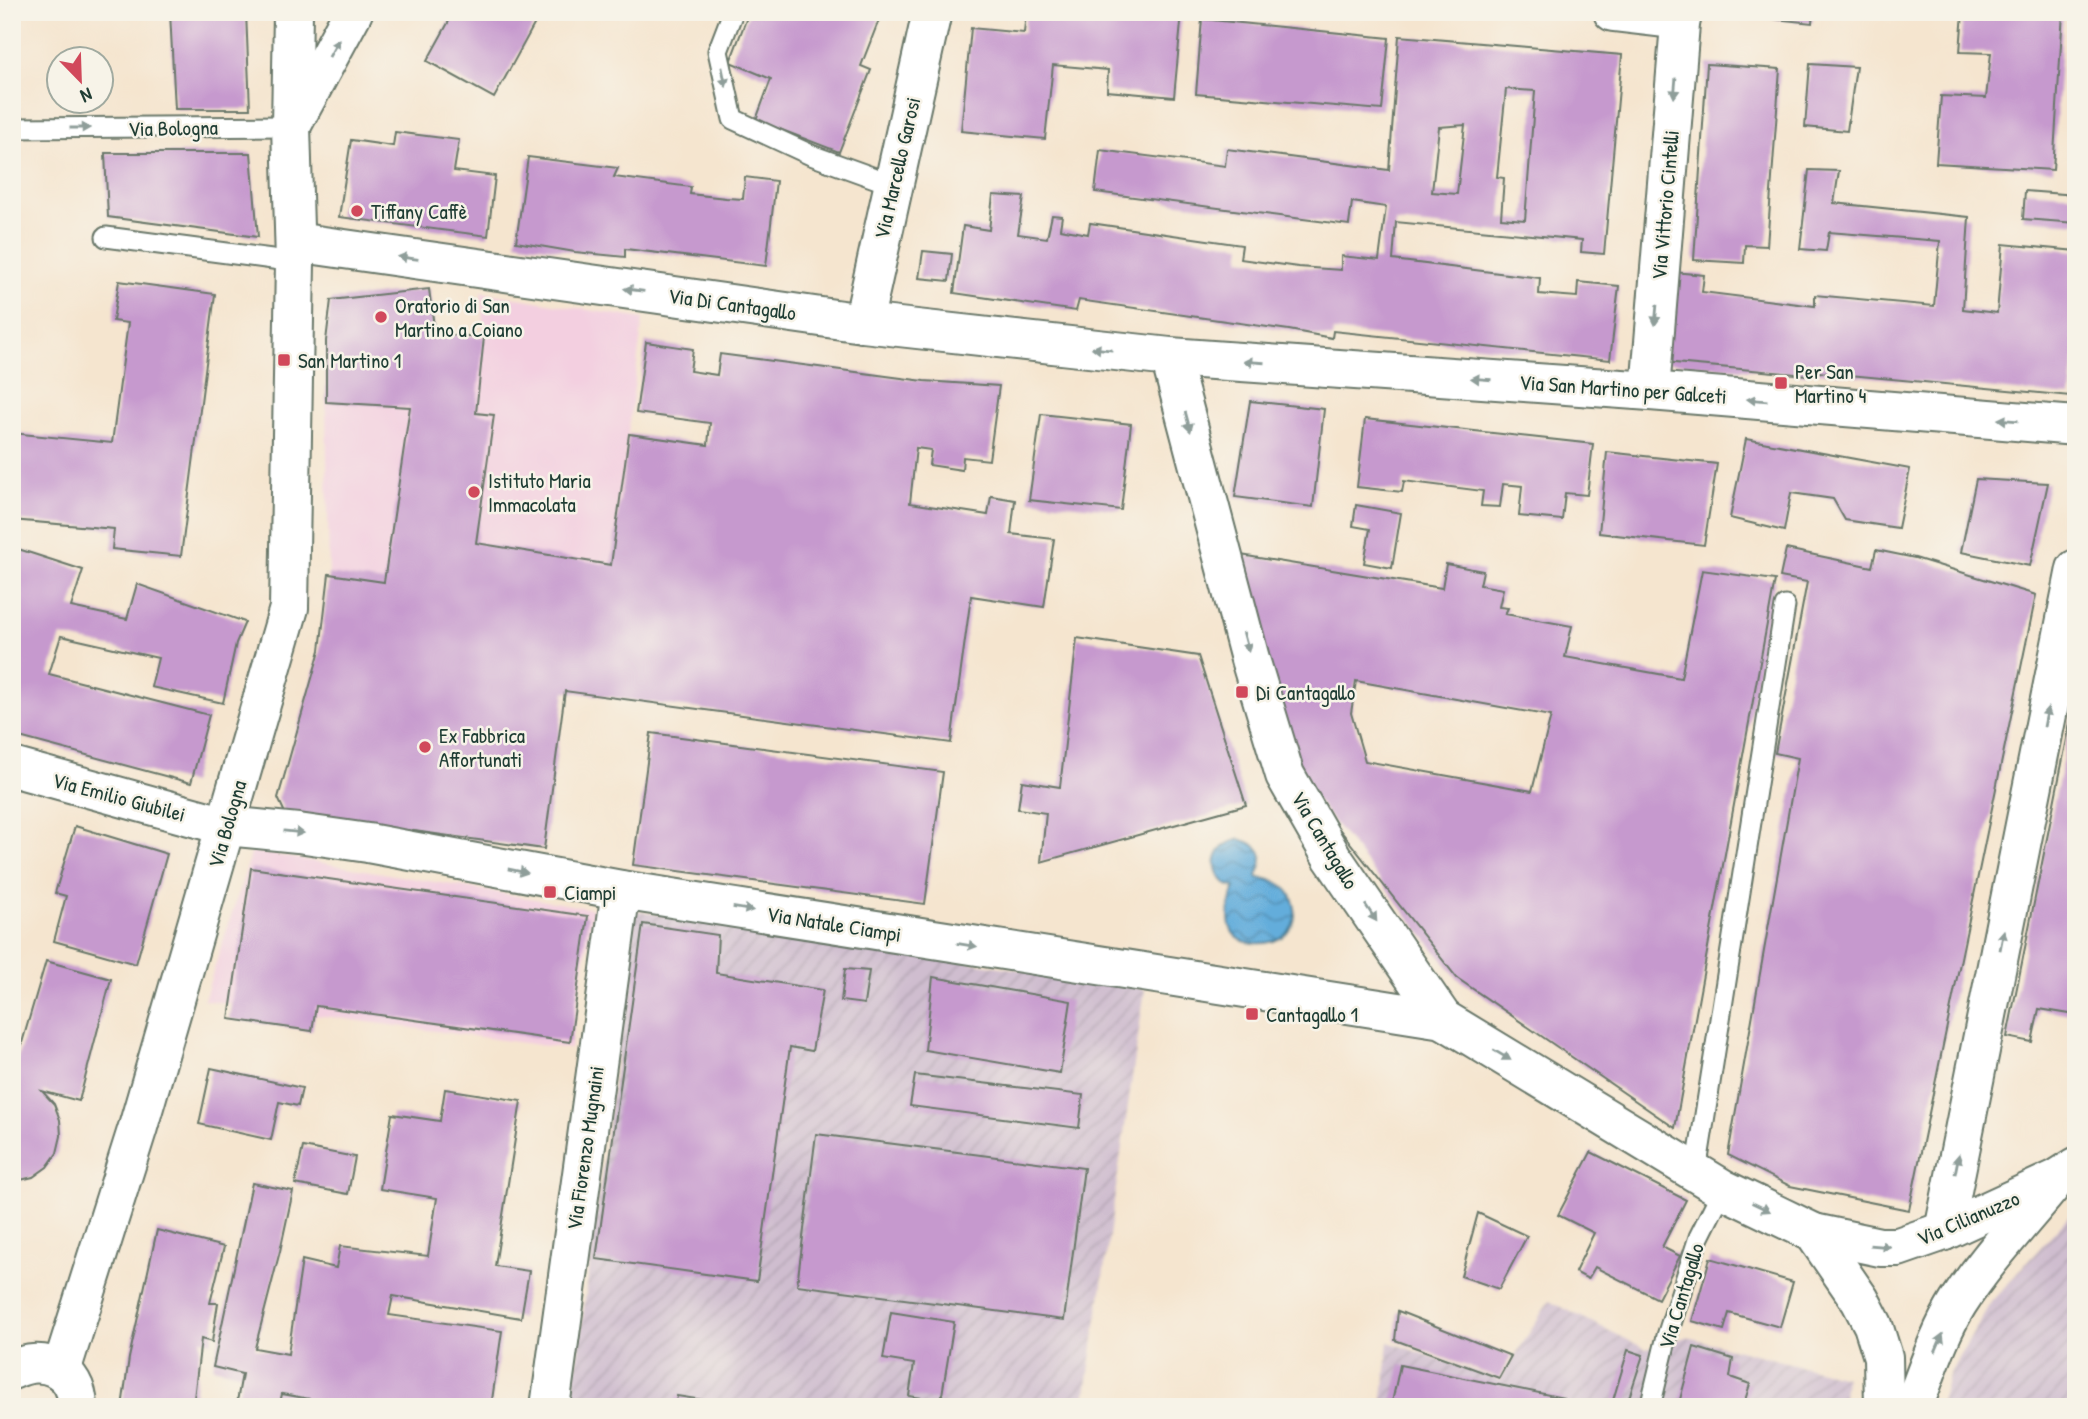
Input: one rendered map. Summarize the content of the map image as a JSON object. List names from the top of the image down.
{
  "streets": {
    "street": [
      "Via Bologna",
      "Via Marcello Garosi",
      "Via Vittorio Cintelli",
      "Via Di Cantagallo",
      "Via San Martino per Galceti",
      "Via Emilio Giubilei",
      "Via Cantagallo",
      "Via Natale Ciampi",
      "Via Fiorenzo Mugnaini",
      "Via Cilianuzzo"
    ]
  },
  "crossings": [
    ["Via Bologna", "Via Di Cantagallo"],
    ["Via Bologna", "Via Emilio Giubilei"],
    ["Via Bologna", "Via Natale Ciampi"],
    ["Via Marcello Garosi", "Via Di Cantagallo"],
    ["Via Vittorio Cintelli", "Via San Martino per Galceti"],
    ["Via Di Cantagallo", "Via San Martino per Galceti"],
    ["Via Di Cantagallo", "Via Cantagallo"],
    ["Via San Martino per Galceti", "Via Cantagallo"],
    ["Via Emilio Giubilei", "Via Natale Ciampi"],
    ["Via Cantagallo", "Via Natale Ciampi"],
    ["Via Cantagallo", "Via Cilianuzzo"],
    ["Via Natale Ciampi", "Via Fiorenzo Mugnaini"]
  ],
  "one_way": [
    "Via Vittorio Cintelli",
    "Via Di Cantagallo",
    "Via San Martino per Galceti",
    "Via Cantagallo",
    "Via Natale Ciampi",
    "Via Cilianuzzo"
  ],
  "places": {
    "other": [
      "Tiffany Caffè",
      "Oratorio di San Martino a Coiano",
      "Istituto Maria Immacolata",
      "Ex Fabbrica Affortunati"
    ],
    "transit": [
      "San Martino 1",
      "Per San Martino 4",
      "Di Cantagallo",
      "Ciampi",
      "Cantagallo 1"
    ]
  },
  "north": "bottom right"
}
